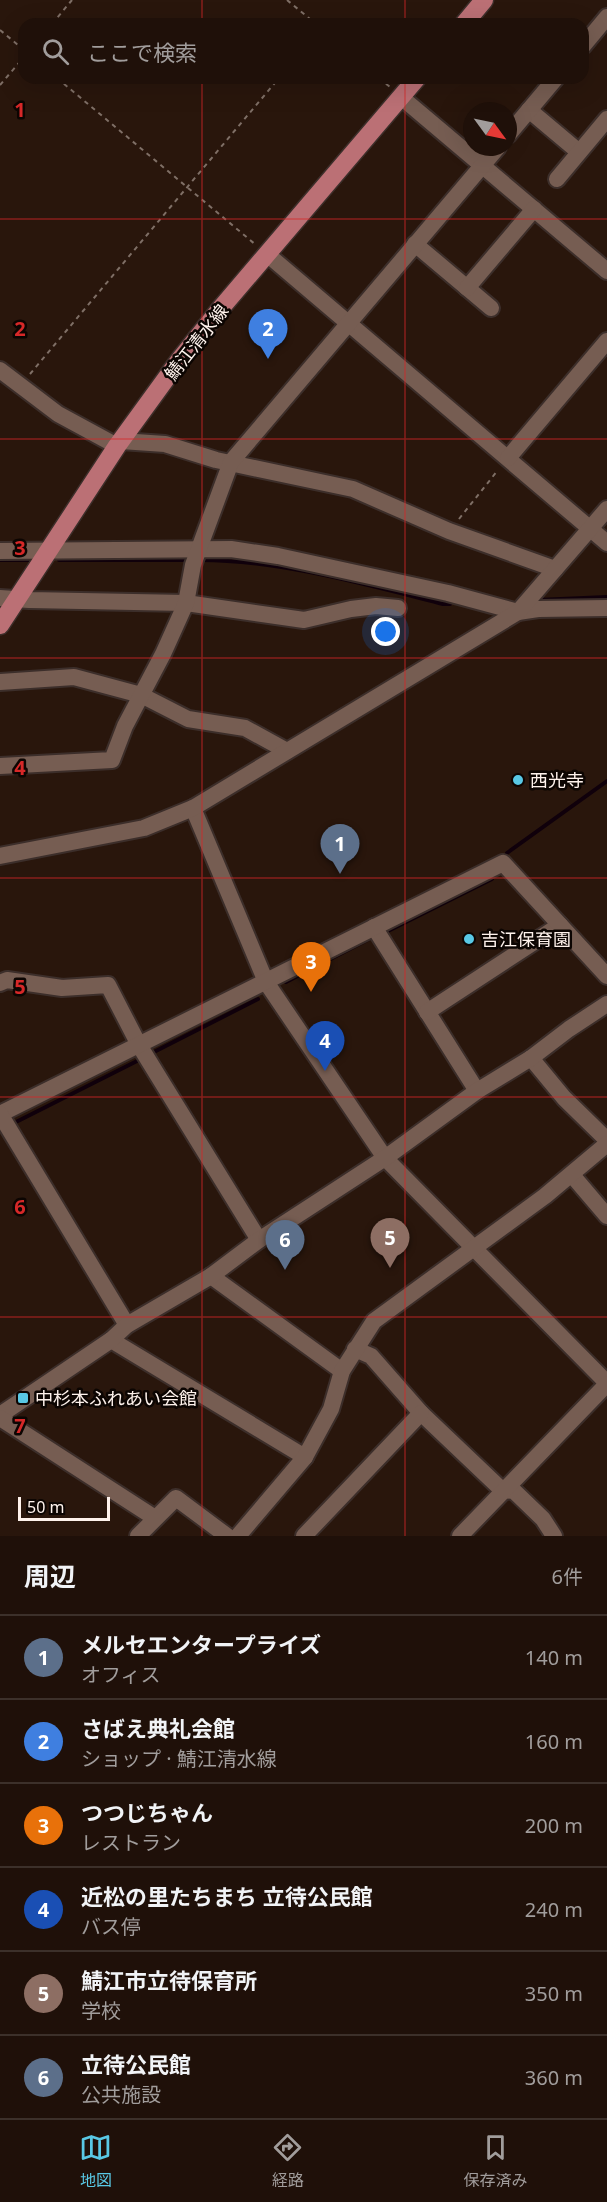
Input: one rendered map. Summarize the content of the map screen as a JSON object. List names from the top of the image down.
{
  "streets": {
    "main road": ["鯖江清水線"]
  },
  "places": {
    "other": ["西光寺", "吉江保育園"],
    "transit": ["中杉本ふれあい会館"]
  },
  "scale_bar": "50 m",
  "north": "bottom right",
  "page": {
    "search": "ここで検索",
    "pins": [
      "2",
      "1",
      "3",
      "4",
      "5",
      "6"
    ],
    "scale": "50 m",
    "heading": ["周辺", "6件"],
    "list": [
      {
        "mark": "1",
        "name": "メルセエンタープライズ",
        "note": "オフィス",
        "value": "140 m"
      },
      {
        "mark": "2",
        "name": "さばえ典礼会館",
        "note": "ショップ · 鯖江清水線",
        "value": "160 m"
      },
      {
        "mark": "3",
        "name": "つつじちゃん",
        "note": "レストラン",
        "value": "200 m"
      },
      {
        "mark": "4",
        "name": "近松の里たちまち 立待公民館",
        "note": "バス停",
        "value": "240 m"
      },
      {
        "mark": "5",
        "name": "鯖江市立待保育所",
        "note": "学校",
        "value": "350 m"
      },
      {
        "mark": "6",
        "name": "立待公民館",
        "note": "公共施設",
        "value": "360 m"
      }
    ],
    "nav": ["地図", "経路", "保存済み"]
  },
  "grid": {
    "rows": [
      "1",
      "2",
      "3",
      "4",
      "5",
      "6",
      "7"
    ]
  }
}
